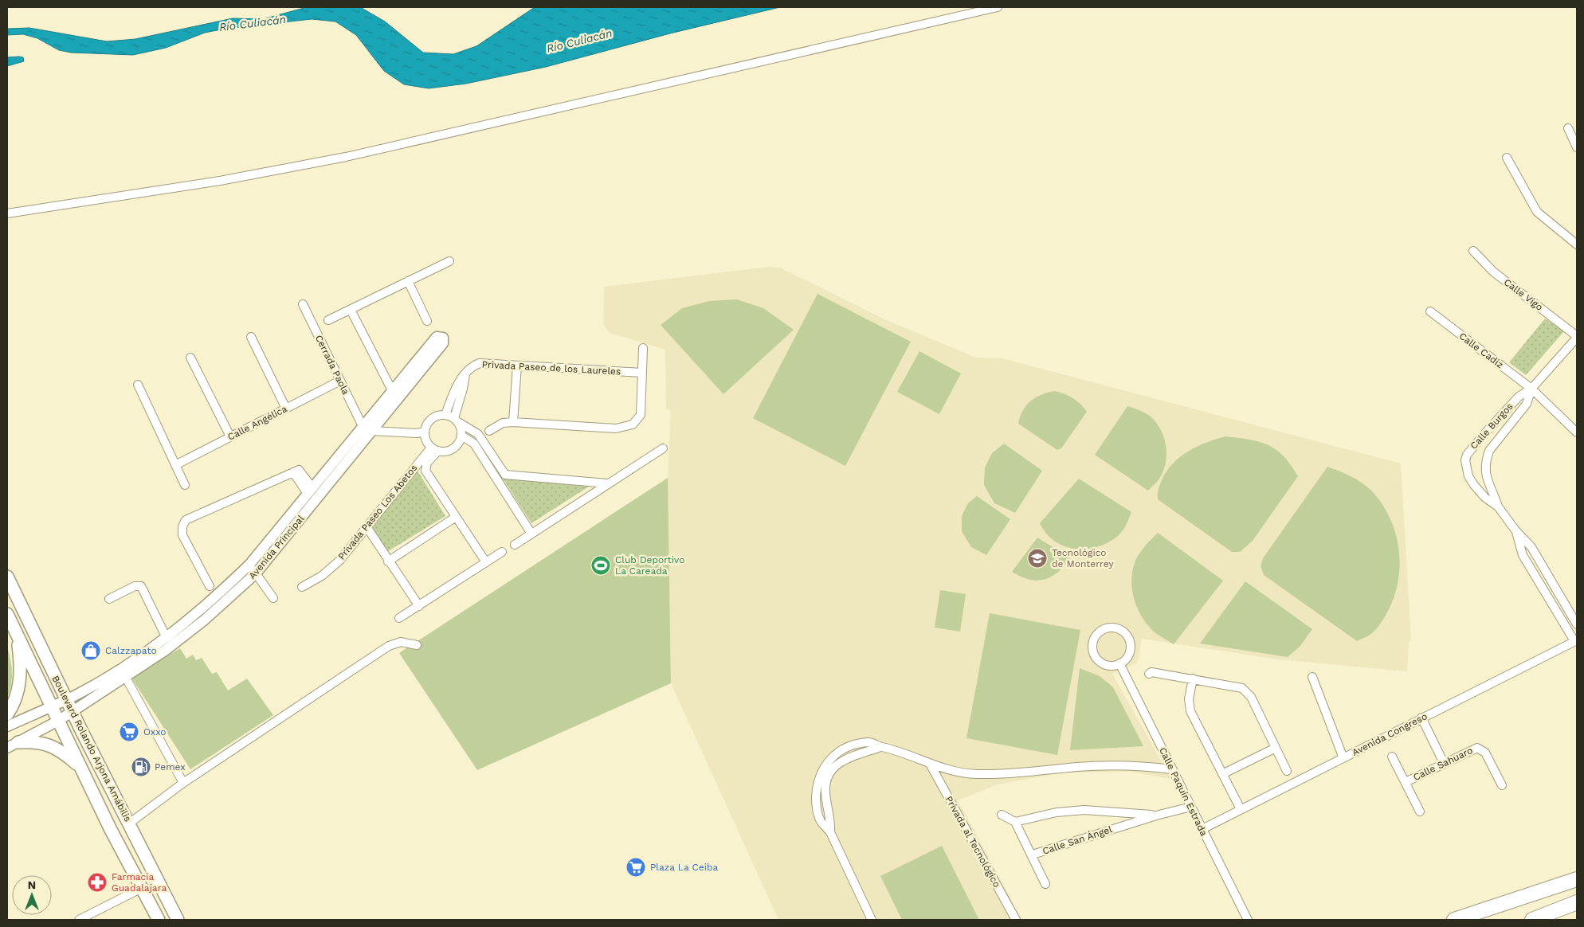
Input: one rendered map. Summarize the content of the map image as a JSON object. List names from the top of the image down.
{
  "streets": {
    "main road": ["Boulevard Rolando Arjona Amábilis"],
    "street": [
      "Calle Vigo",
      "Calle Cadiz",
      "Cerrada Paola",
      "Privada Paseo de los Laureles",
      "Calle Angélica",
      "Calle Burgos",
      "Privada Paseo Los Abetos",
      "Avenida Principal",
      "Avenida Congreso",
      "Calle Sahuaro",
      "Calle Paquín Estrada",
      "Calle San Ángel",
      "Privada al Tecnológico"
    ]
  },
  "crossings": [
    ["Calle Vigo", "Calle Burgos"],
    ["Calle Cadiz", "Calle Burgos"],
    ["Cerrada Paola", "Calle Angélica"],
    ["Cerrada Paola", "Avenida Principal"],
    ["Avenida Principal", "Boulevard Rolando Arjona Amábilis"],
    ["Avenida Congreso", "Calle Paquín Estrada"],
    ["Calle Paquín Estrada", "Calle San Ángel"]
  ],
  "water": ["Río Culiacán"],
  "places": {
    "school or university": ["Tecnológico de Monterrey"],
    "sports": ["Club Deportivo La Careada"],
    "shop": ["Calzzapato"],
    "supermarket": ["Oxxo", "Plaza La Ceiba"],
    "fuel station": ["Pemex"],
    "pharmacy": ["Farmacia Guadalajara"]
  },
  "north": "top"
}
